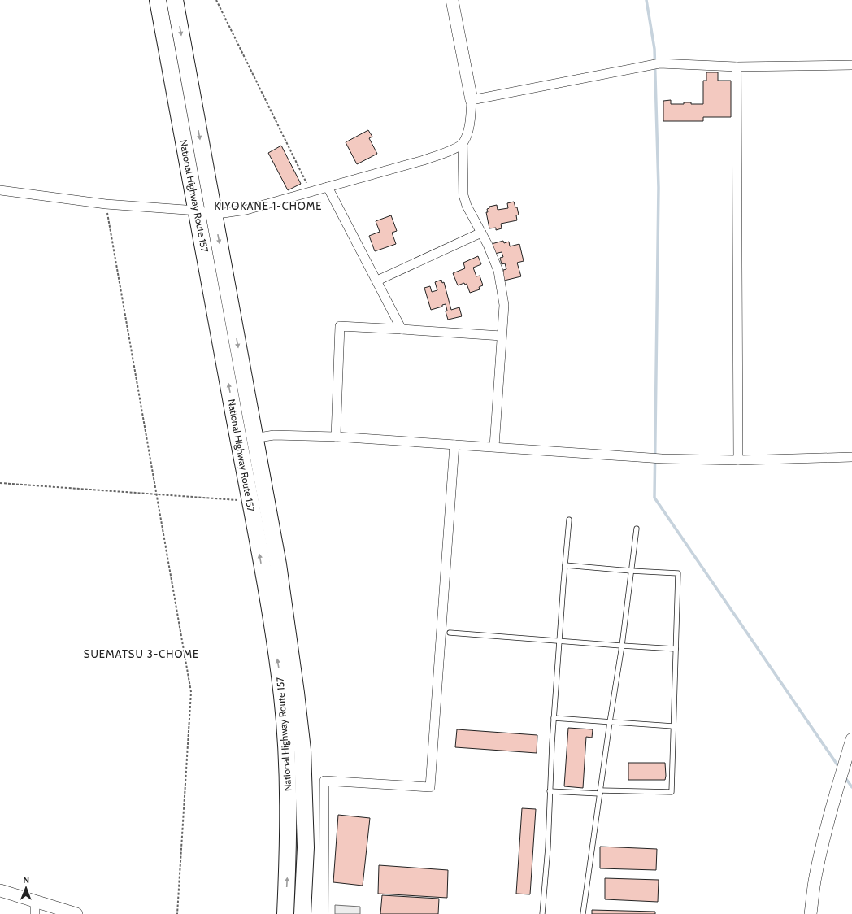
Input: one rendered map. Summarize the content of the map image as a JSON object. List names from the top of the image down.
{
  "streets": {
    "highway": ["National Highway Route 157"]
  },
  "districts": ["KIYOKANE 1-CHOME", "SUEMATSU 3-CHOME"],
  "north": "top"
}
